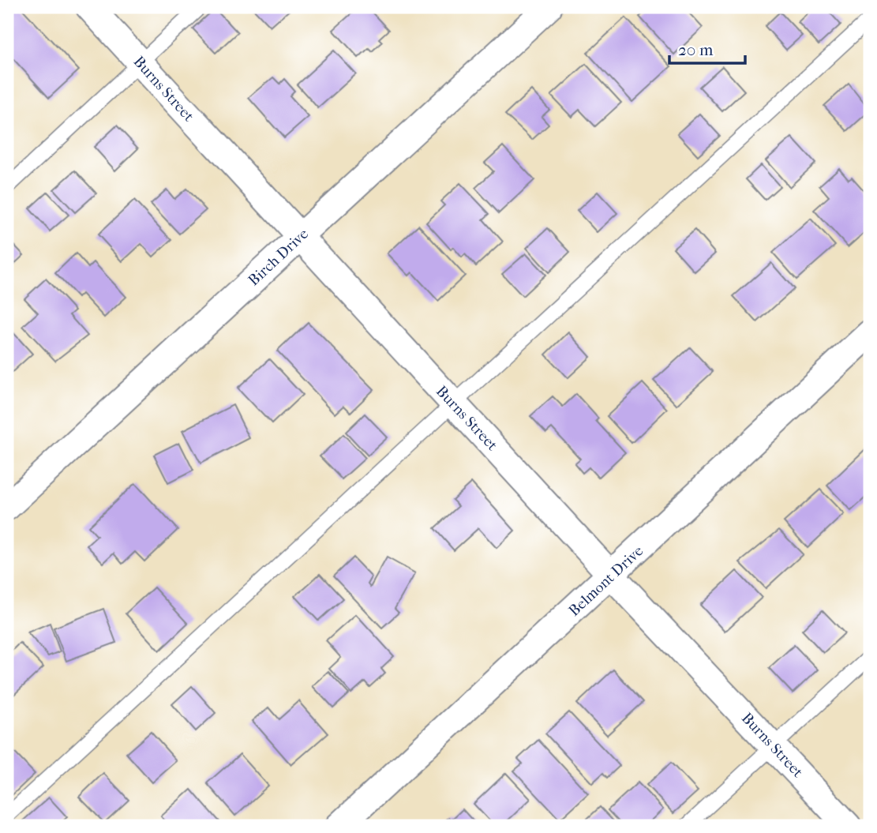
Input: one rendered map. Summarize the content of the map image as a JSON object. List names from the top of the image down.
{
  "streets": {
    "street": ["Burns Street", "Birch Drive", "Belmont Drive"]
  },
  "crossings": [
    ["Burns Street", "Birch Drive"],
    ["Burns Street", "Belmont Drive"]
  ],
  "scale_bar": "20 m"
}
